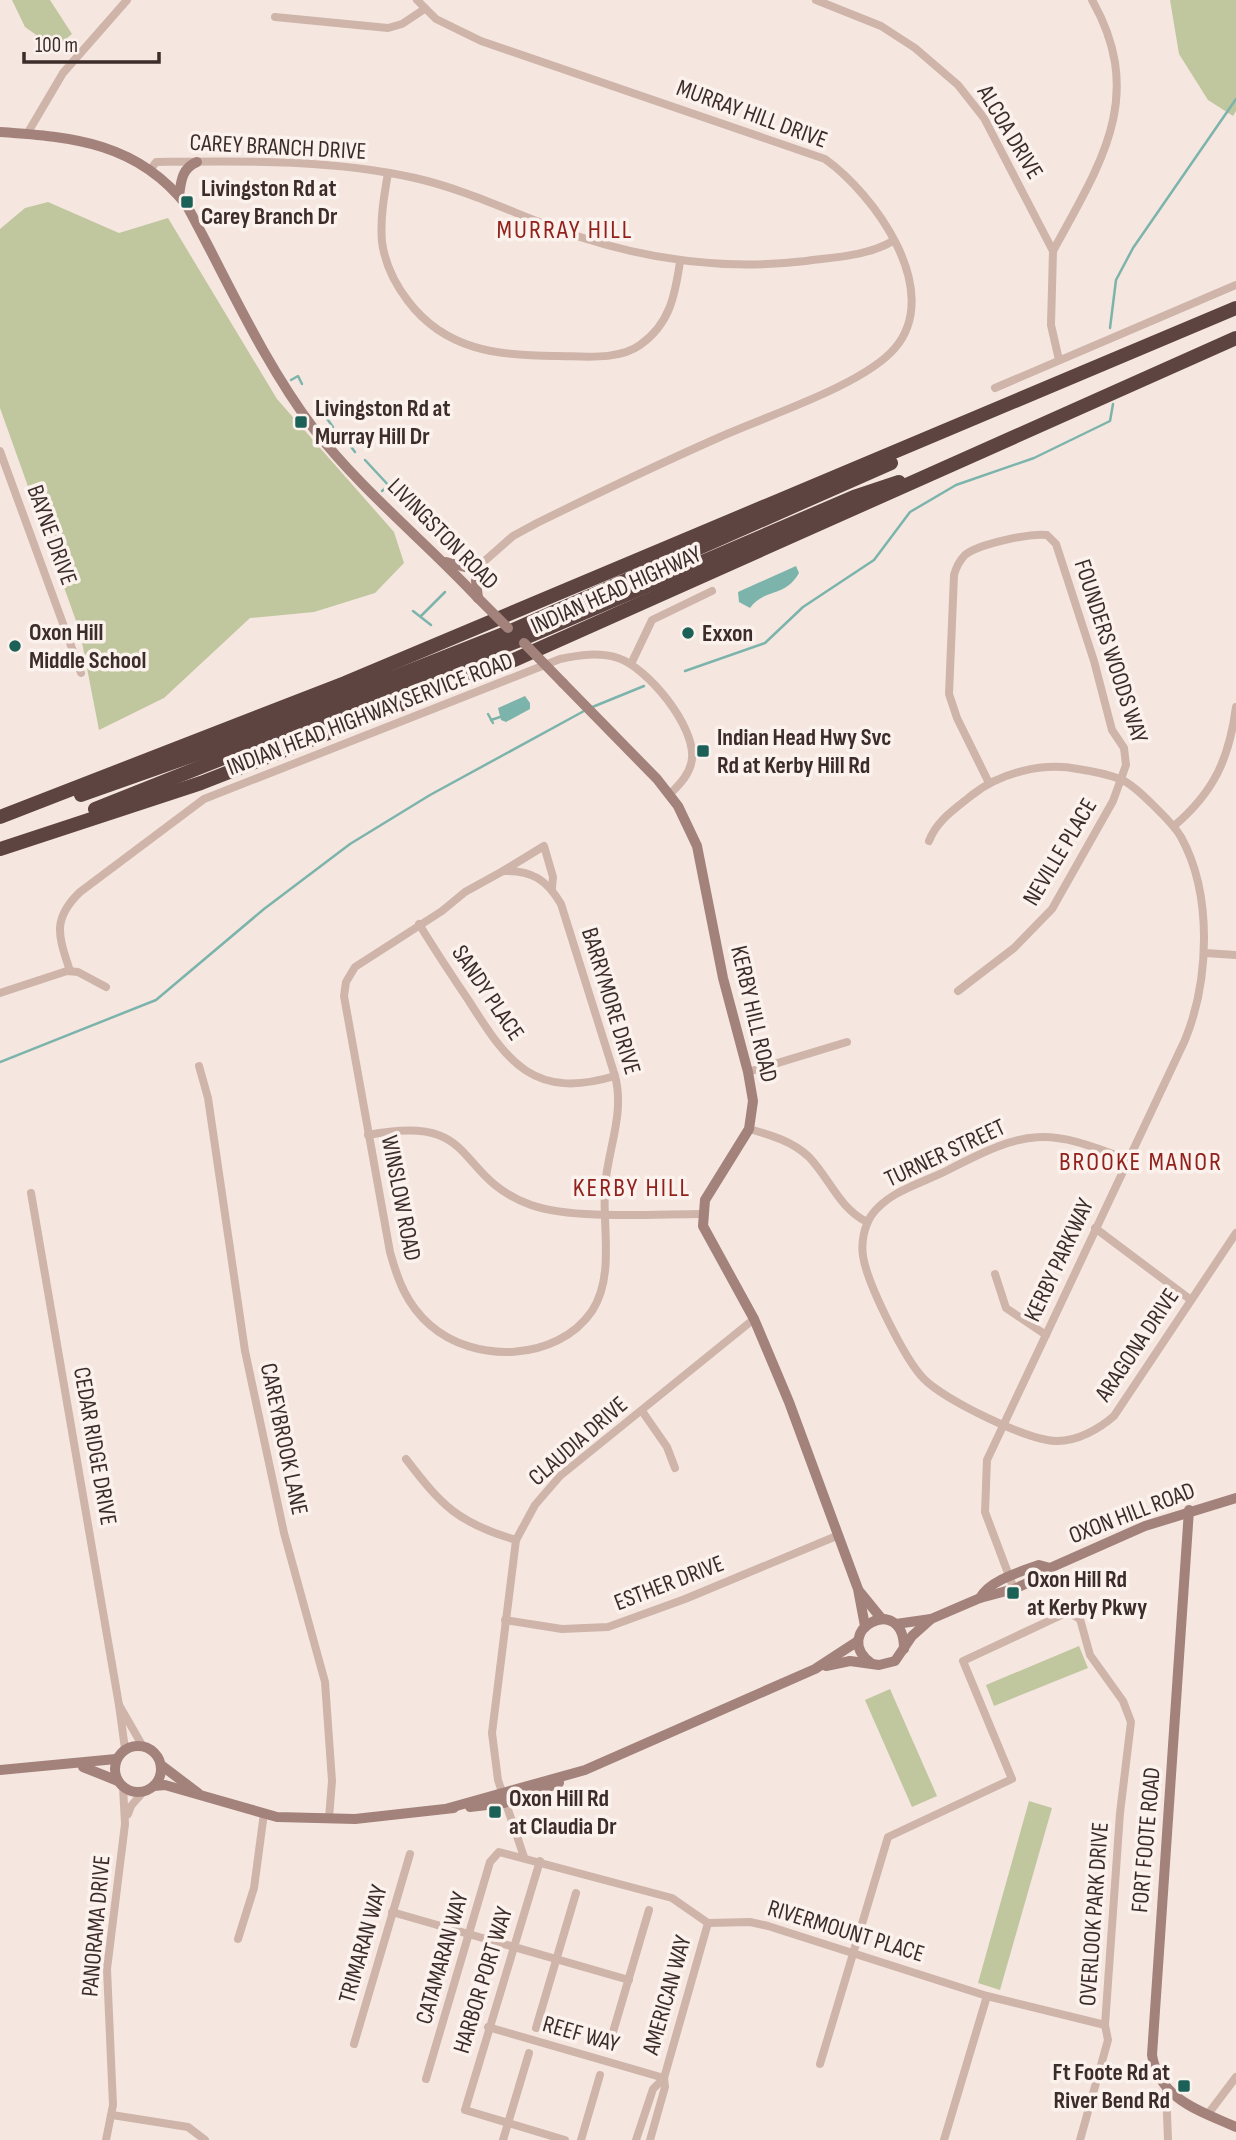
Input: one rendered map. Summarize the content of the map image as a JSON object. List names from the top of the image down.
{
  "streets": {
    "highway": ["INDIAN HEAD HIGHWAY"],
    "main road": [
      "LIVINGSTON ROAD",
      "KERBY HILL ROAD",
      "OXON HILL ROAD",
      "FORT FOOTE ROAD"
    ],
    "street": [
      "MURRAY HILL DRIVE",
      "ALCOA DRIVE",
      "CAREY BRANCH DRIVE",
      "BAYNE DRIVE",
      "FOUNDERS WOODS WAY",
      "INDIAN HEAD HIGHWAY SERVICE ROAD",
      "NEVILLE PLACE",
      "SANDY PLACE",
      "BARRYMORE DRIVE",
      "TURNER STREET",
      "WINSLOW ROAD",
      "KERBY PARKWAY",
      "ARAGONA DRIVE",
      "CAREYBROOK LANE",
      "CLAUDIA DRIVE",
      "CEDAR RIDGE DRIVE",
      "ESTHER DRIVE",
      "OVERLOOK PARK DRIVE",
      "PANORAMA DRIVE",
      "RIVERMOUNT PLACE",
      "TRIMARAN WAY",
      "CATAMARAN WAY",
      "HARBOR PORT WAY",
      "AMERICAN WAY",
      "REEF WAY"
    ]
  },
  "crossings": [
    ["MURRAY HILL DRIVE", "CAREY BRANCH DRIVE"],
    ["CAREY BRANCH DRIVE", "LIVINGSTON ROAD"],
    ["LIVINGSTON ROAD", "KERBY HILL ROAD"],
    ["FOUNDERS WOODS WAY", "NEVILLE PLACE"],
    ["FOUNDERS WOODS WAY", "KERBY PARKWAY"],
    ["INDIAN HEAD HIGHWAY SERVICE ROAD", "KERBY HILL ROAD"],
    ["NEVILLE PLACE", "KERBY PARKWAY"],
    ["SANDY PLACE", "BARRYMORE DRIVE"],
    ["SANDY PLACE", "WINSLOW ROAD"],
    ["BARRYMORE DRIVE", "WINSLOW ROAD"],
    ["TURNER STREET", "KERBY PARKWAY"],
    ["TURNER STREET", "ARAGONA DRIVE"],
    ["KERBY PARKWAY", "ARAGONA DRIVE"],
    ["KERBY PARKWAY", "OXON HILL ROAD"],
    ["CLAUDIA DRIVE", "ESTHER DRIVE"],
    ["CLAUDIA DRIVE", "CATAMARAN WAY"],
    ["CEDAR RIDGE DRIVE", "PANORAMA DRIVE"],
    ["OXON HILL ROAD", "FORT FOOTE ROAD"],
    ["OVERLOOK PARK DRIVE", "RIVERMOUNT PLACE"],
    ["RIVERMOUNT PLACE", "AMERICAN WAY"],
    ["HARBOR PORT WAY", "REEF WAY"],
    ["AMERICAN WAY", "REEF WAY"]
  ],
  "districts": ["MURRAY HILL", "BROOKE MANOR", "KERBY HILL"],
  "places": {
    "transit": [
      "Livingston Rd at Carey Branch Dr",
      "Livingston Rd at Murray Hill Dr",
      "Indian Head Hwy Svc Rd at Kerby Hill Rd",
      "Oxon Hill Rd at Kerby Pkwy",
      "Oxon Hill Rd at Claudia Dr",
      "Ft Foote Rd at River Bend Rd"
    ],
    "other": ["Exxon", "Oxon Hill Middle School"]
  },
  "scale_bar": "100 m"
}
